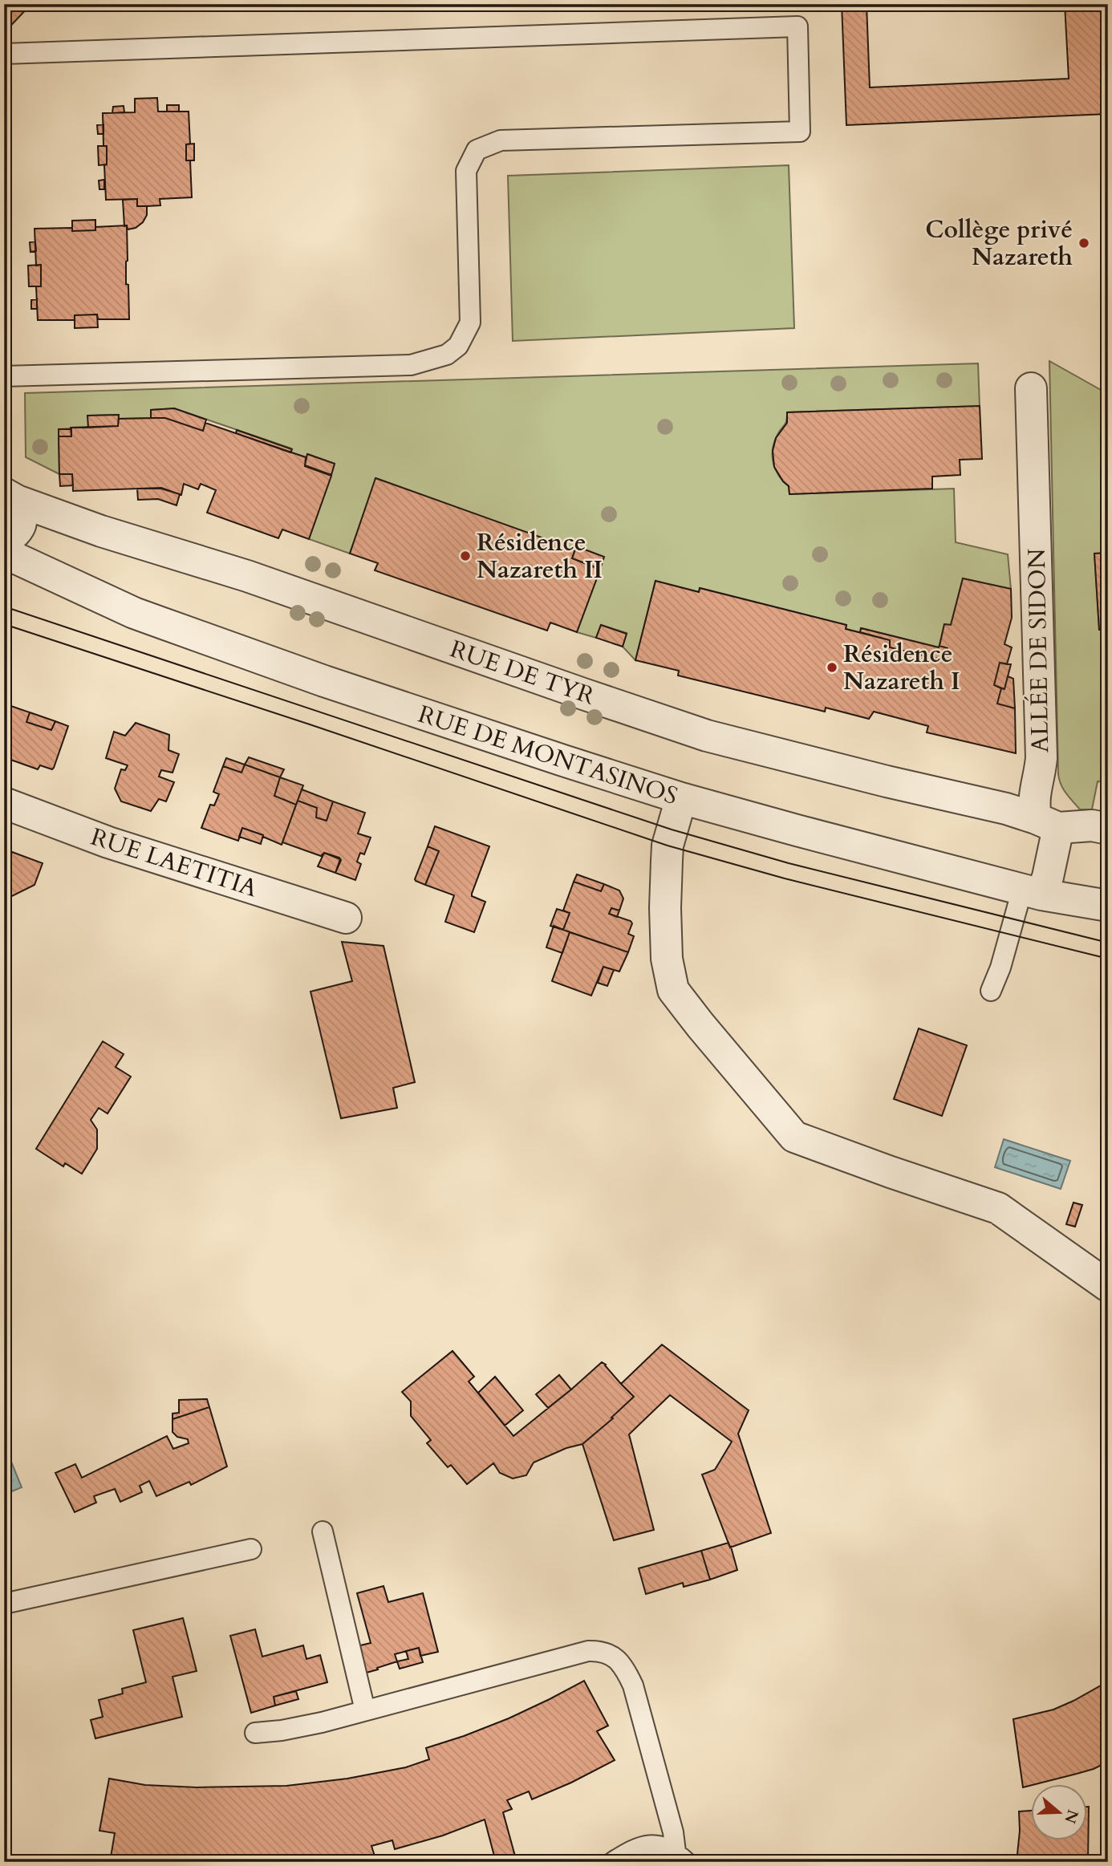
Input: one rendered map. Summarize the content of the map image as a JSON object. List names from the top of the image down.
{
  "streets": {
    "street": [
      "ALLÉE DE SIDON",
      "RUE DE TYR",
      "RUE DE MONTASINOS",
      "RUE LAETITIA"
    ]
  },
  "crossings": [
    ["ALLÉE DE SIDON", "RUE DE TYR"],
    ["ALLÉE DE SIDON", "RUE DE MONTASINOS"]
  ],
  "places": ["Collège privé Nazareth", "Résidence Nazareth II", "Résidence Nazareth I"],
  "north": "right"
}
